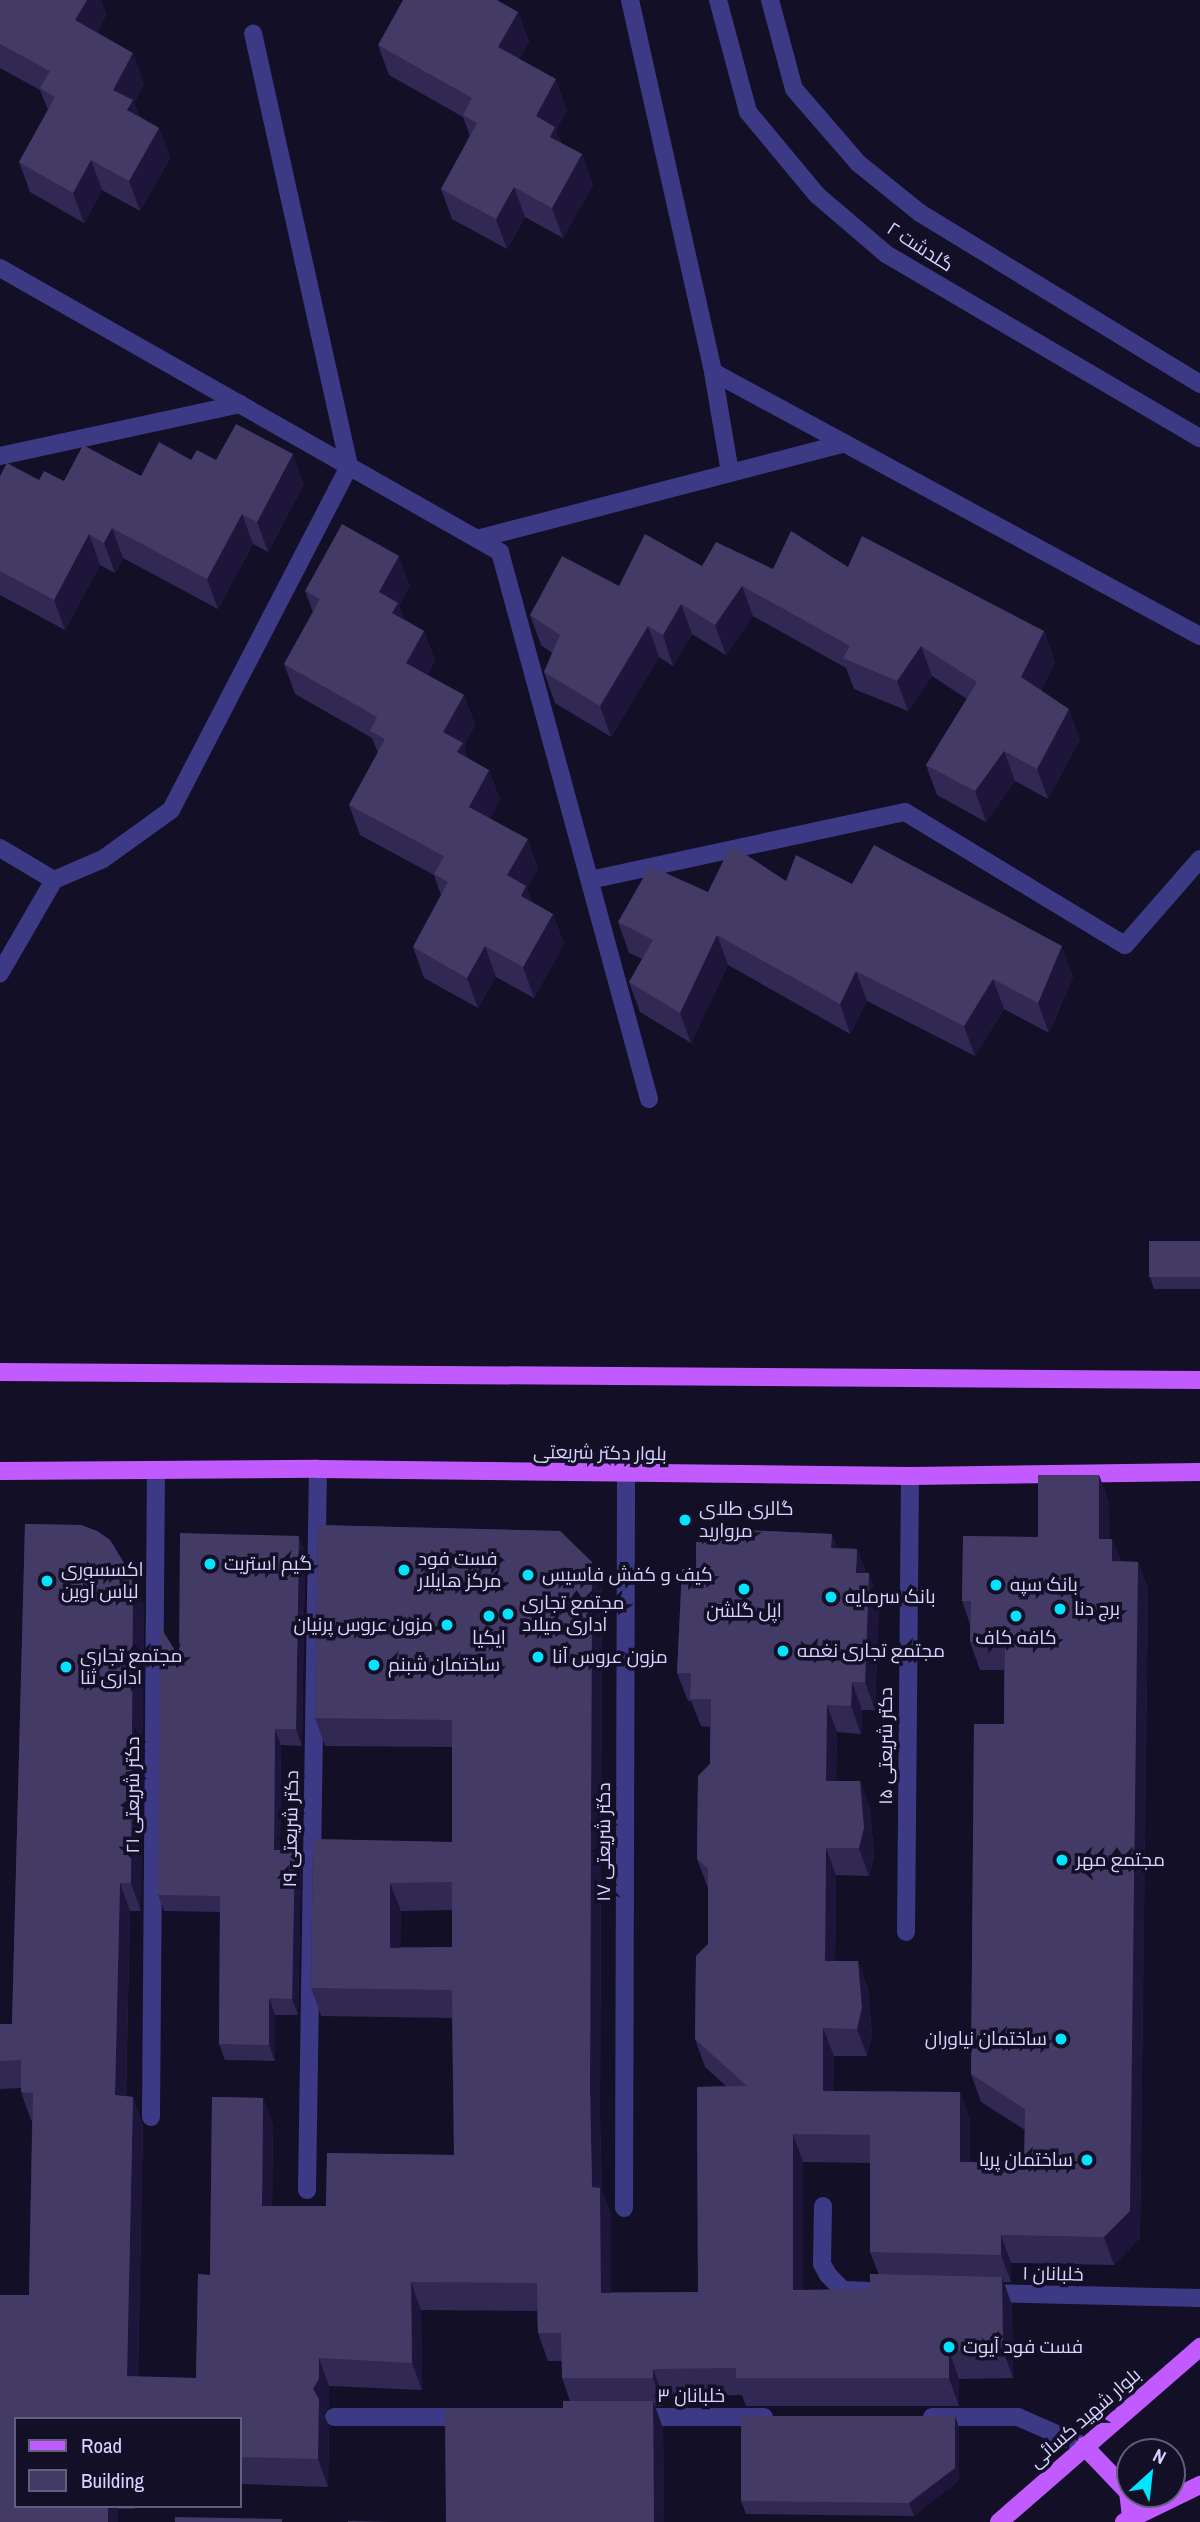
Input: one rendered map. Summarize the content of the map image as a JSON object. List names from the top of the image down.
{
  "streets": {
    "main road": ["بلوار دکتر شریعتی", "بلوار شهید کسائی"],
    "street": [
      "گلدشت ۲",
      "۱۵ دکتر شریعتی",
      "۲۱ دکتر شریعتی",
      "۱۹ دکتر شریعتی",
      "۱۷ دکتر شریعتی",
      "۱ خلبانان",
      "۳ خلبانان"
    ]
  },
  "crossings": [
    ["بلوار دکتر شریعتی", "۱۵ دکتر شریعتی"],
    ["بلوار دکتر شریعتی", "۲۱ دکتر شریعتی"],
    ["بلوار دکتر شریعتی", "۱۹ دکتر شریعتی"],
    ["بلوار دکتر شریعتی", "۱۷ دکتر شریعتی"]
  ],
  "places": [
    "گالری طلای مروارید",
    "گیم استریت",
    "فست فود مرکز هایلار",
    "کیف و کفش فاسیس",
    "اکسسوری لباس آوین",
    "بانک سپه",
    "اپل گلشن",
    "بانک سرمایه",
    "برج دنا",
    "مجتمع تجاری اداری میلاد",
    "ايكيا",
    "کافه کاف",
    "مزون عروس پرنیان",
    "مجتمع تجاری نغمه",
    "مزون عروس آنا",
    "ساختمان شبنم",
    "مجتمع تجاری اداری ثنا",
    "مجتمع مهر",
    "ساختمان نیاوران",
    "ساختمان پریا",
    "فست فود آيوت"
  ],
  "legend": ["Road", "Building"],
  "north": "top right"
}
